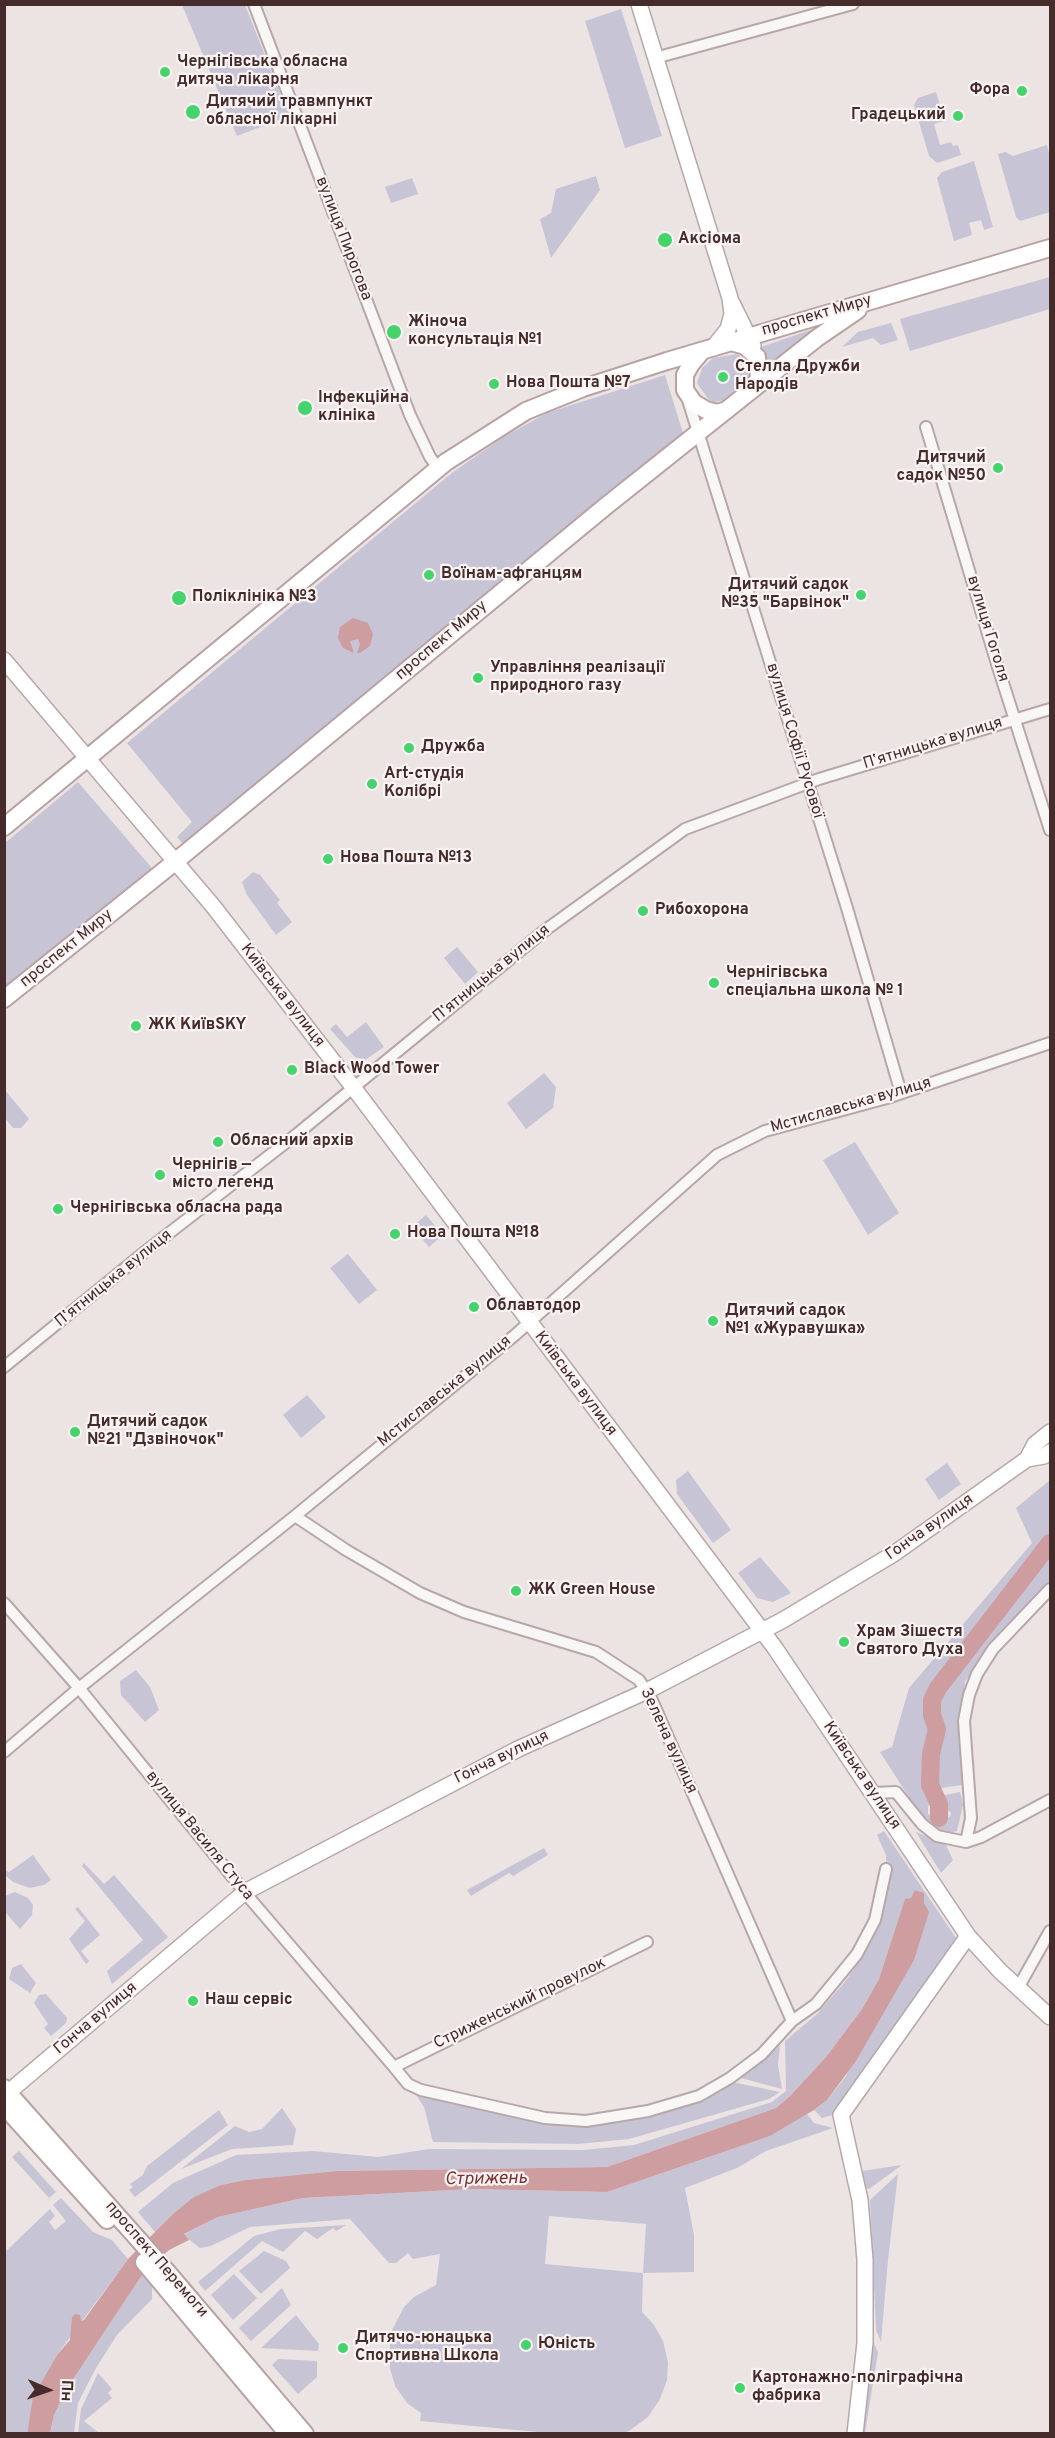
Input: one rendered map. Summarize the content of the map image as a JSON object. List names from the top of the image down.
{
  "streets": {
    "main road": [
      "проспект Миру",
      "Київська вулиця",
      "Гонча вулиця",
      "проспект Перемоги"
    ],
    "street": [
      "вулиця Пирогова",
      "вулиця Гоголя",
      "вулиця Софії Русової",
      "Пʼятницька вулиця",
      "Мстиславська вулиця",
      "Зелена вулиця",
      "вулиця Василя Стуса",
      "Стриженський провулок"
    ]
  },
  "crossings": [
    ["вулиця Пирогова", "проспект Миру"],
    ["проспект Миру", "вулиця Софії Русової"],
    ["проспект Миру", "Київська вулиця"],
    ["вулиця Гоголя", "Пʼятницька вулиця"],
    ["вулиця Софії Русової", "Пʼятницька вулиця"],
    ["вулиця Софії Русової", "Мстиславська вулиця"],
    ["Пʼятницька вулиця", "Київська вулиця"],
    ["Київська вулиця", "Мстиславська вулиця"],
    ["Київська вулиця", "Гонча вулиця"],
    ["Мстиславська вулиця", "Зелена вулиця"],
    ["Мстиславська вулиця", "вулиця Василя Стуса"],
    ["Гонча вулиця", "Зелена вулиця"],
    ["Гонча вулиця", "вулиця Василя Стуса"],
    ["Гонча вулиця", "проспект Перемоги"],
    ["Зелена вулиця", "вулиця Василя Стуса"],
    ["вулиця Василя Стуса", "Стриженський провулок"]
  ],
  "water": ["Стрижень"],
  "places": [
    "Чернігівська обласна дитяча лікарня",
    "Фора",
    "Дитячий травмпункт обласної лікарні",
    "Градецький",
    "Аксіома",
    "Жіноча консультація №1",
    "Стелла Дружби Народiв",
    "Нова Пошта №7",
    "Інфекційна клініка",
    "Дитячий садок №50",
    "Воїнам-афганцям",
    "Дитячий садок №35 \"Барвінок\"",
    "Поліклініка №3",
    "Управління реалізації природного газу",
    "Дружба",
    "Art-студія Колібрі",
    "Нова Пошта №13",
    "Рибохорона",
    "Чернігівська спеціальна школа № 1",
    "ЖК КиївSKY",
    "Black Wood Tower",
    "Обласний архів",
    "Чернігів — місто легенд",
    "Чернігівська обласна рада",
    "Нова Пошта №18",
    "Облавтодор",
    "Дитячий садок №1 «Журавушка»",
    "Дитячий садок №21 \"Дзвіночок\"",
    "ЖК Green House",
    "Храм Зішестя Святого Духа",
    "Наш сервіс",
    "Юність",
    "Дитячо-юнацька Спортивна Школа",
    "Картонажно-поліграфічна фабрика"
  ],
  "north": "right"
}
